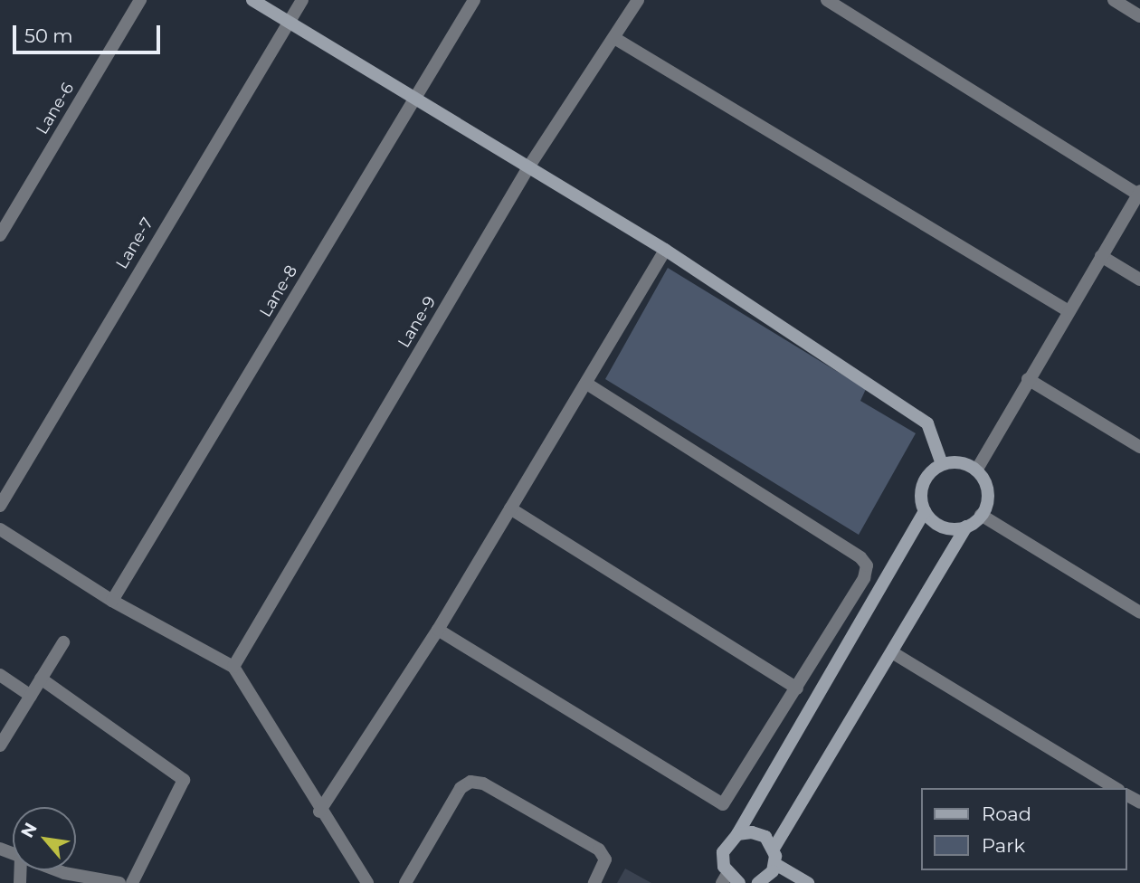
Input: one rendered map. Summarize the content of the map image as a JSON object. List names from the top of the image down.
{
  "streets": {
    "street": [
      "Lane-6",
      "Lane-7",
      "Lane-8",
      "Lane-9"
    ]
  },
  "legend": ["Road", "Park"],
  "scale_bar": "50 m",
  "north": "top left"
}
